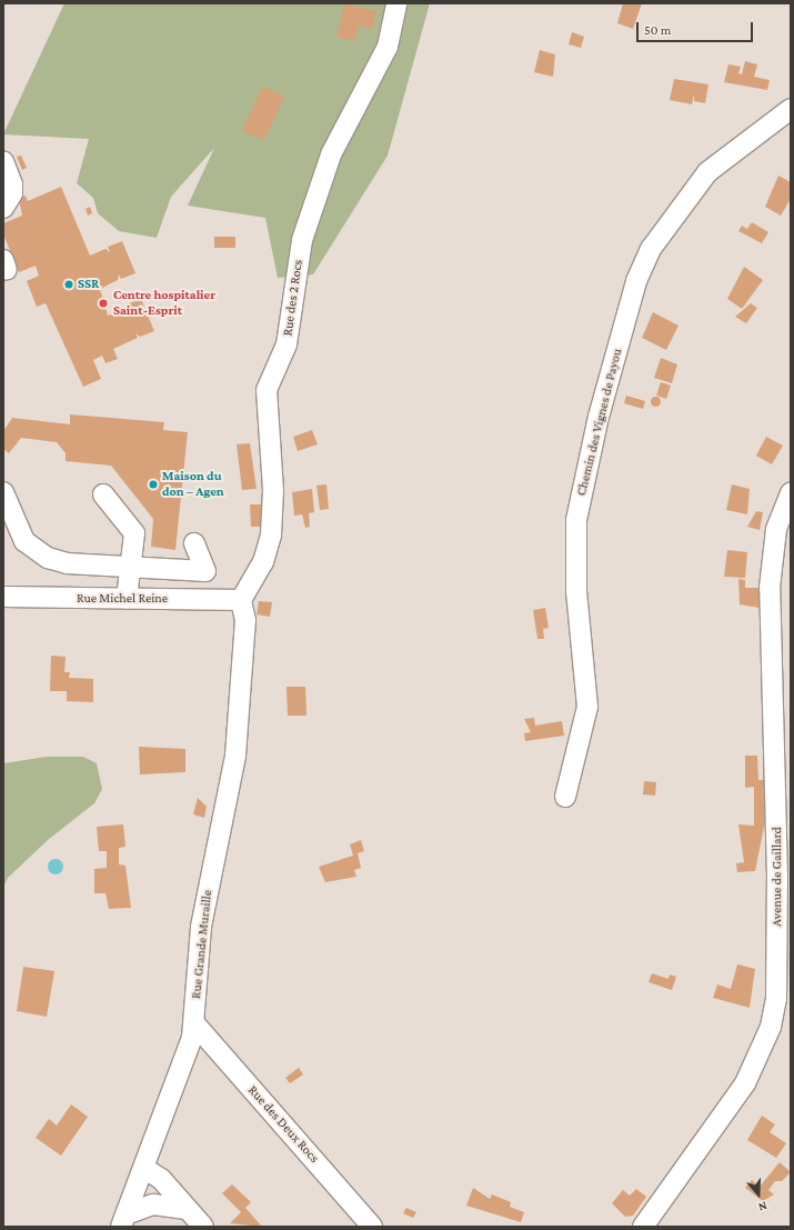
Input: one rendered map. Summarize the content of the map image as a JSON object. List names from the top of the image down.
{
  "streets": {
    "street": [
      "Rue des 2 Rocs",
      "Chemin des Vignes de Payou",
      "Rue Michel Reine",
      "Avenue de Gaillard",
      "Rue Grande Muraille",
      "Rue des Deux Rocs"
    ]
  },
  "crossings": [
    ["Rue des 2 Rocs", "Rue Michel Reine"],
    ["Rue des 2 Rocs", "Rue Grande Muraille"],
    ["Rue Michel Reine", "Rue Grande Muraille"],
    ["Rue Grande Muraille", "Rue des Deux Rocs"]
  ],
  "places": ["SSR", "Centre hospitalier Saint-Esprit", "Maison du don – Agen"],
  "scale_bar": "50 m",
  "north": "bottom"
}
